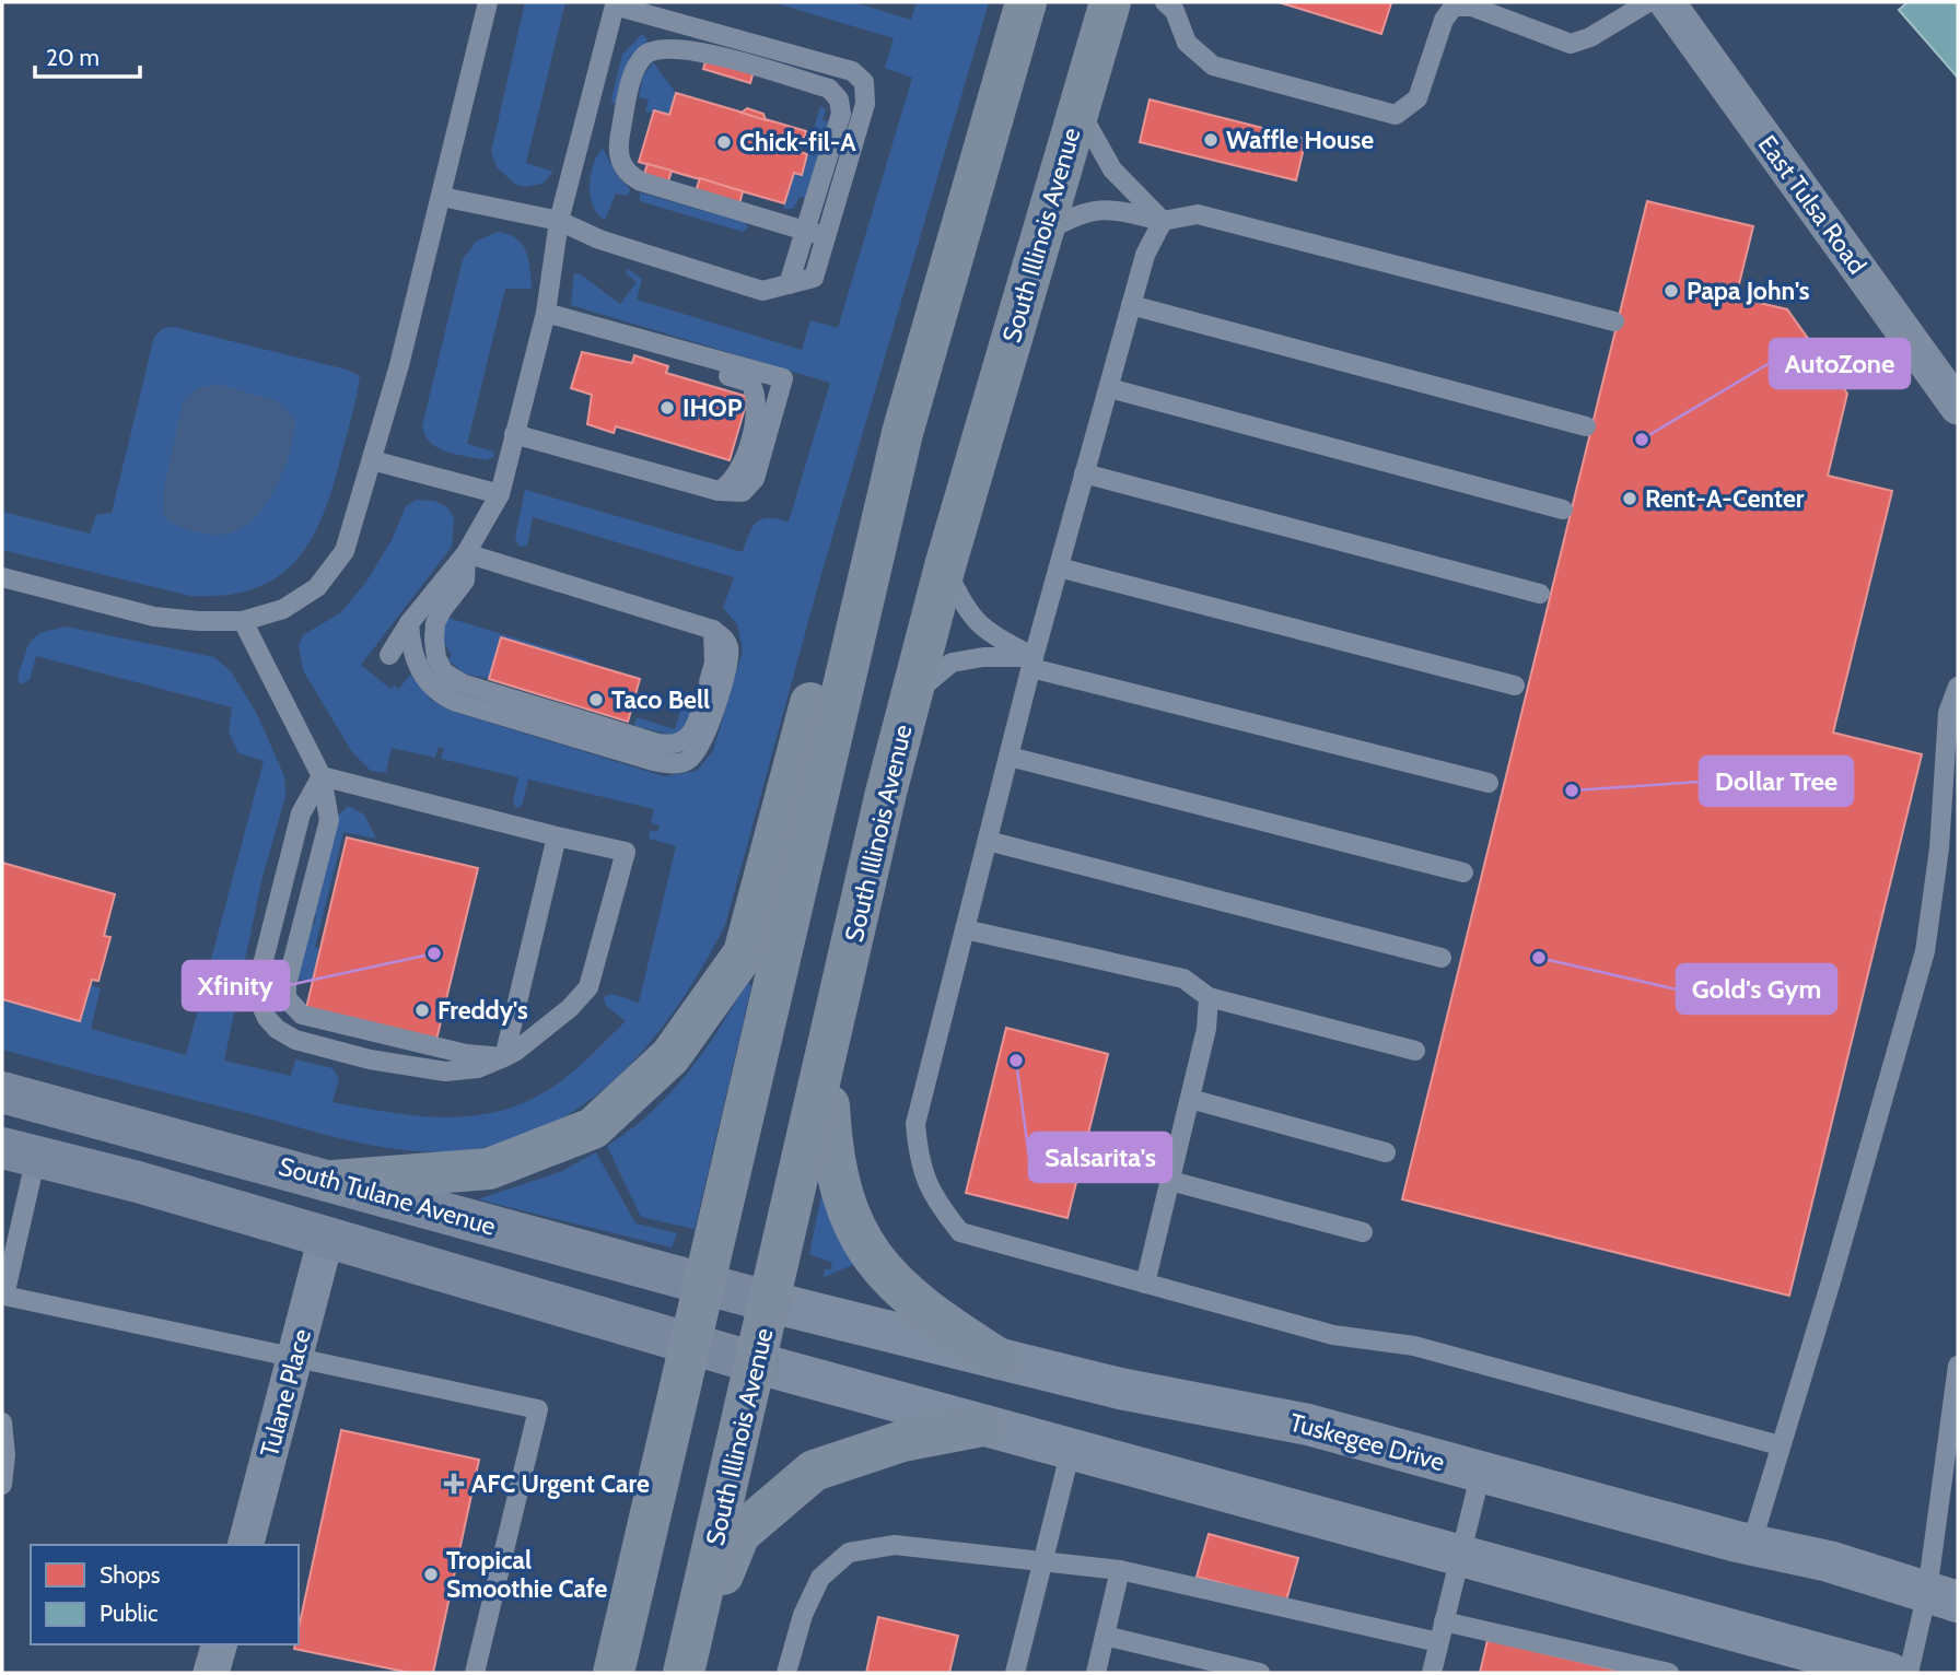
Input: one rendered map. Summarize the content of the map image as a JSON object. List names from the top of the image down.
{
  "streets": {
    "highway": ["South Illinois Avenue"],
    "main road": ["South Tulane Avenue"],
    "street": ["East Tulsa Road", "Tulane Place", "Tuskegee Drive"]
  },
  "crossings": [
    ["South Illinois Avenue", "South Tulane Avenue"],
    ["South Illinois Avenue", "Tuskegee Drive"],
    ["South Tulane Avenue", "Tuskegee Drive"]
  ],
  "places": {
    "other": [
      "Waffle House",
      "Chick-fil-A",
      "Papa John's",
      "IHOP",
      "AutoZone",
      "Rent-A-Center",
      "Taco Bell",
      "Dollar Tree",
      "Xfinity",
      "Gold's Gym",
      "Freddy's",
      "Salsarita's",
      "Tropical Smoothie Cafe"
    ],
    "health": ["AFC Urgent Care"]
  },
  "legend": ["Shops", "Public"],
  "scale_bar": "20 m"
}
